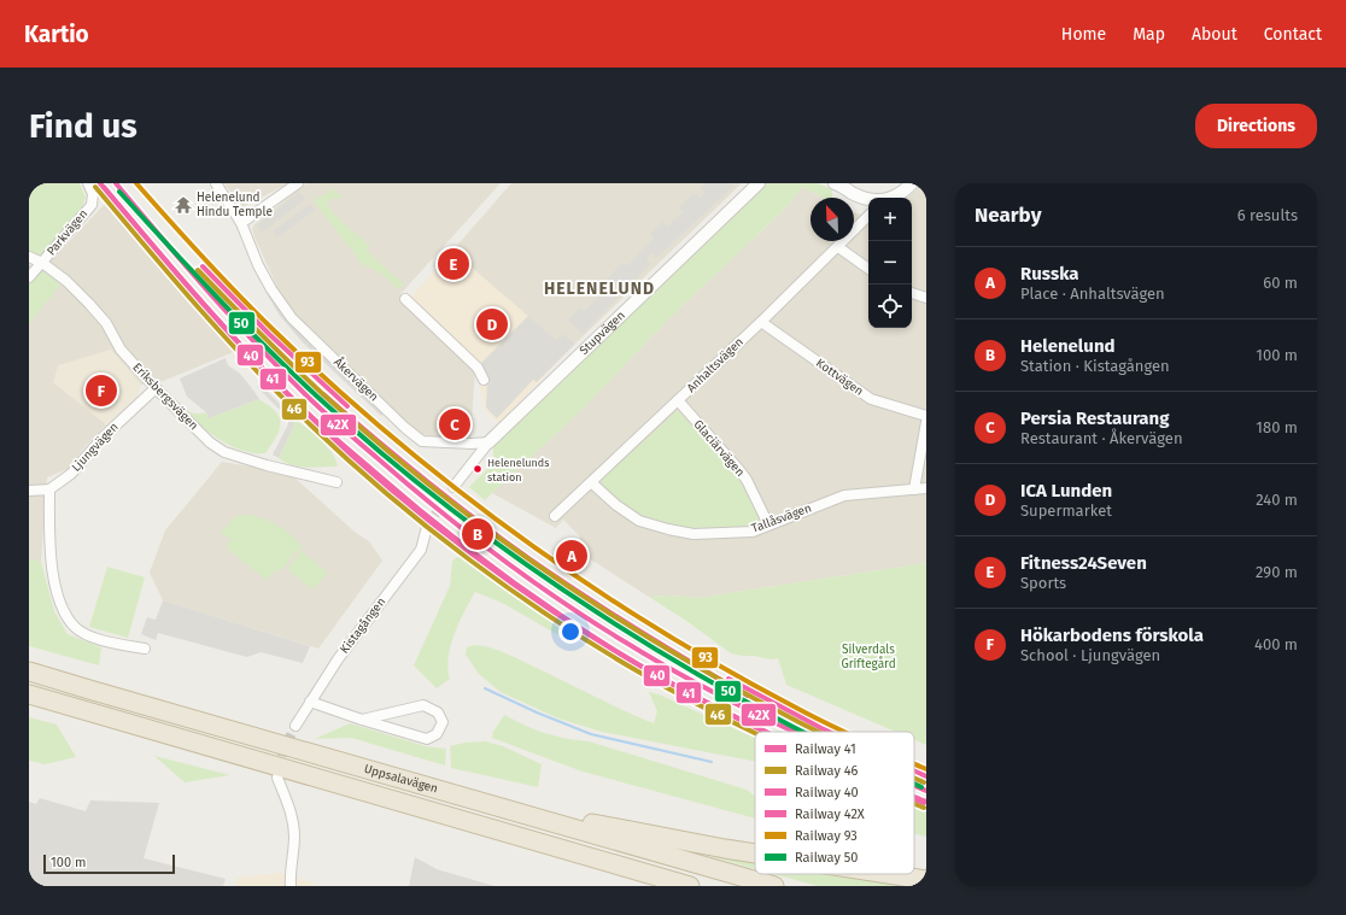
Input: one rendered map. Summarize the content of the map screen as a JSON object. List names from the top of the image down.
{
  "streets": {
    "highway": ["Uppsalavägen"],
    "street": [
      "Parkvägen",
      "Stupvägen",
      "Anhaltsvägen",
      "Kottvägen",
      "Åkervägen",
      "Eriksbergsvägen",
      "Ljungvägen",
      "Glaciärvägen",
      "Tallåsvägen",
      "Kistagången"
    ]
  },
  "crossings": [
    ["Parkvägen", "Eriksbergsvägen"],
    ["Stupvägen", "Åkervägen"],
    ["Anhaltsvägen", "Kottvägen"],
    ["Anhaltsvägen", "Glaciärvägen"],
    ["Anhaltsvägen", "Tallåsvägen"],
    ["Eriksbergsvägen", "Ljungvägen"],
    ["Glaciärvägen", "Tallåsvägen"]
  ],
  "districts": ["HELENELUND"],
  "parks": ["Silverdals Griftegård"],
  "places": {
    "temple": ["Helenelund Hindu Temple"],
    "other": ["Helenelunds station"]
  },
  "lines": [
    "rail line 41",
    "rail line 42X",
    "rail line 93",
    "rail line 46",
    "rail line 40",
    "rail line 50"
  ],
  "legend": [
    "Railway 41",
    "Railway 46",
    "Railway 40",
    "Railway 42X",
    "Railway 93",
    "Railway 50"
  ],
  "scale_bar": "100 m",
  "north": "top left",
  "page": {
    "header": "Kartio",
    "nav": [
      "Home",
      "Map",
      "About",
      "Contact"
    ],
    "buttons": "Directions",
    "title": "Find us",
    "heading": ["Nearby", "6 results"],
    "map_buttons": ["+", "−"],
    "pins": [
      "E",
      "D",
      "F",
      "C",
      "B",
      "A"
    ],
    "list": [
      {
        "mark": "A",
        "name": "Russka",
        "note": "Place · Anhaltsvägen",
        "value": "60 m"
      },
      {
        "mark": "B",
        "name": "Helenelund",
        "note": "Station · Kistagången",
        "value": "100 m"
      },
      {
        "mark": "C",
        "name": "Persia Restaurang",
        "note": "Restaurant · Åkervägen",
        "value": "180 m"
      },
      {
        "mark": "D",
        "name": "ICA Lunden",
        "note": "Supermarket",
        "value": "240 m"
      },
      {
        "mark": "E",
        "name": "Fitness24Seven",
        "note": "Sports",
        "value": "290 m"
      },
      {
        "mark": "F",
        "name": "Hökarbodens förskola",
        "note": "School · Ljungvägen",
        "value": "400 m"
      }
    ],
    "scale": "100 m"
  }
}
